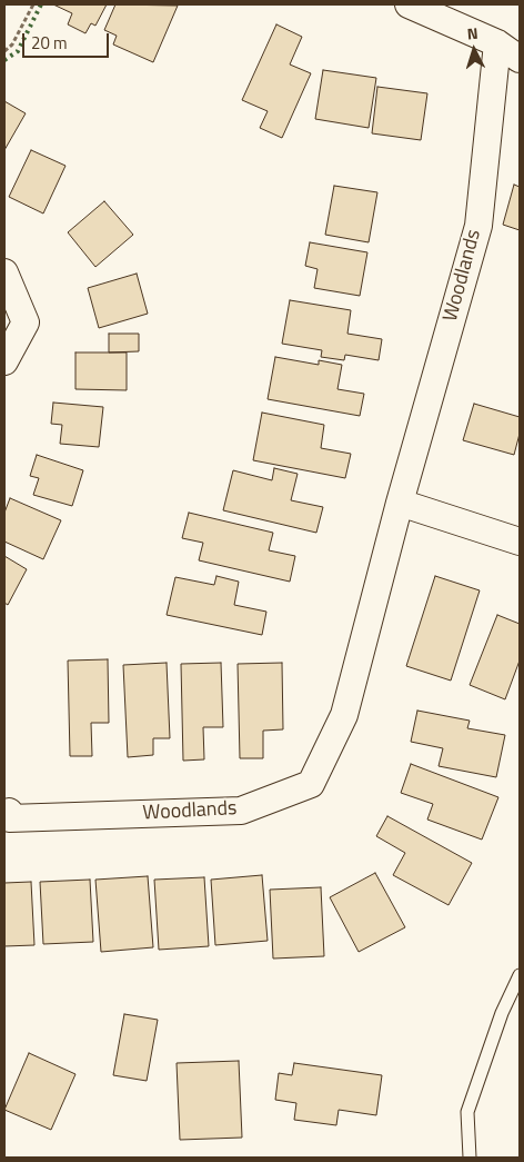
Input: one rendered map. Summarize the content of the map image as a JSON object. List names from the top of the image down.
{
  "streets": {
    "street": ["Woodlands"]
  },
  "scale_bar": "20 m",
  "north": "top"
}
